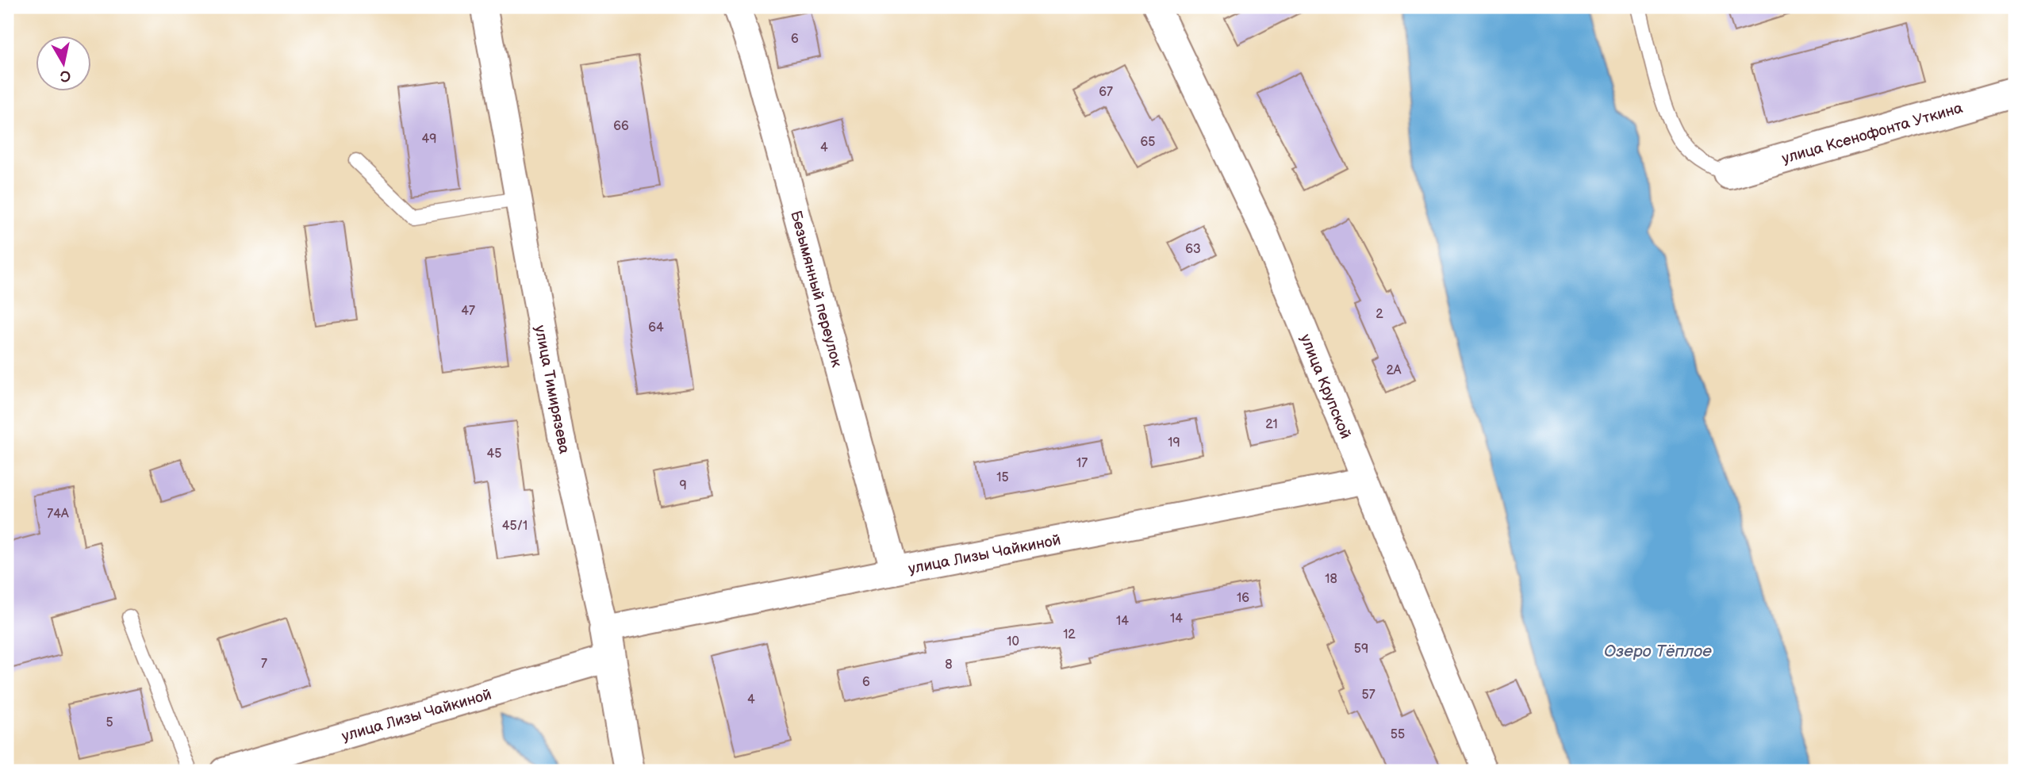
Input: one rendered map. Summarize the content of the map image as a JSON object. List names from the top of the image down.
{
  "streets": {
    "street": [
      "улица Ксенофонта Уткина",
      "Безымянный переулок",
      "улица Крупской",
      "улица Тимирязева",
      "улица Лизы Чайкиной"
    ]
  },
  "crossings": [
    ["Безымянный переулок", "улица Лизы Чайкиной"],
    ["улица Крупской", "улица Лизы Чайкиной"],
    ["улица Тимирязева", "улица Лизы Чайкиной"]
  ],
  "water": ["Озеро Тёплое"],
  "house_numbers": [
    "6",
    "67",
    "66",
    "49",
    "65",
    "4",
    "63",
    "47",
    "2",
    "64",
    "2А",
    "21",
    "19",
    "45",
    "17",
    "15",
    "9",
    "74А",
    "45/1",
    "18",
    "16",
    "14",
    "14",
    "12",
    "10",
    "59",
    "7",
    "8",
    "6",
    "57",
    "4",
    "5",
    "55"
  ],
  "north": "bottom"
}
